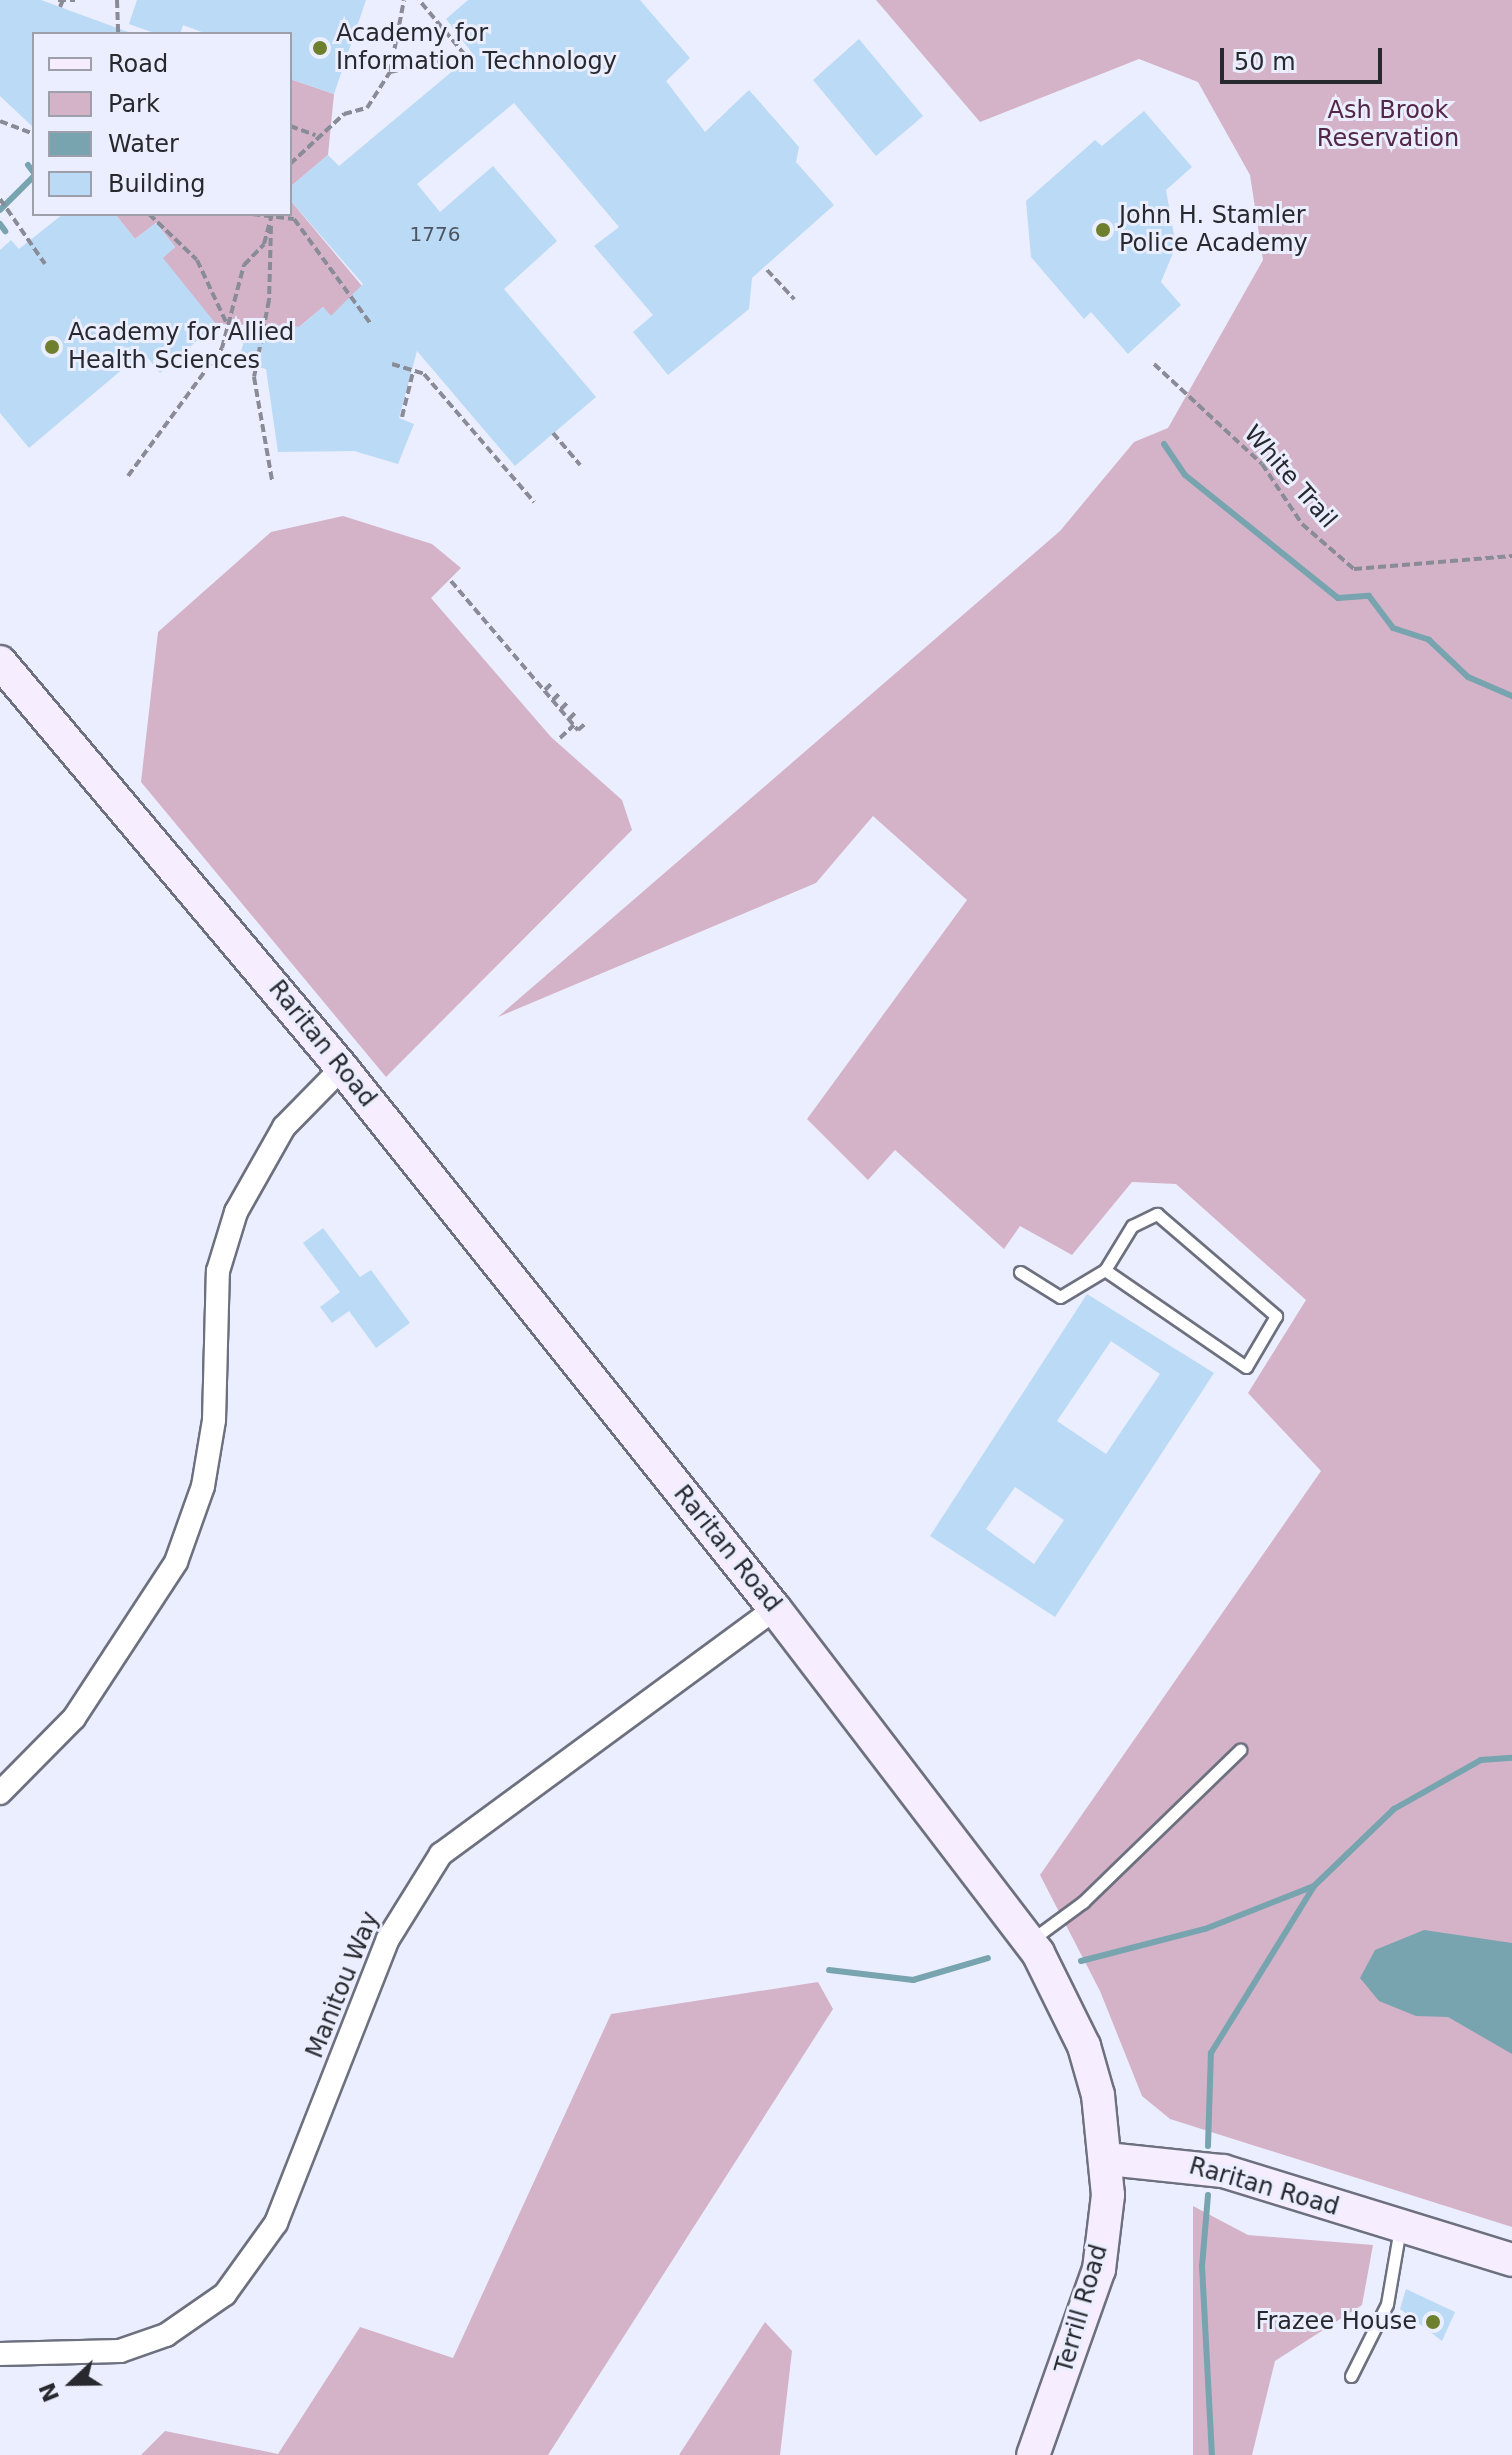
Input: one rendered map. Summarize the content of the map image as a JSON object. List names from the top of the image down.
{
  "streets": {
    "street": ["Raritan Road", "Manitou Way", "Terrill Road"],
    "path": ["White Trail"]
  },
  "crossings": [
    ["Raritan Road", "Manitou Way"],
    ["Raritan Road", "Terrill Road"]
  ],
  "parks": ["Ash Brook Reservation"],
  "places": [
    "Academy for Information Technology",
    "John H. Stamler Police Academy",
    "Academy for Allied Health Sciences",
    "Frazee House"
  ],
  "house_numbers": ["1776"],
  "legend": [
    "Road",
    "Park",
    "Water",
    "Building"
  ],
  "scale_bar": "50 m",
  "north": "left"
}
